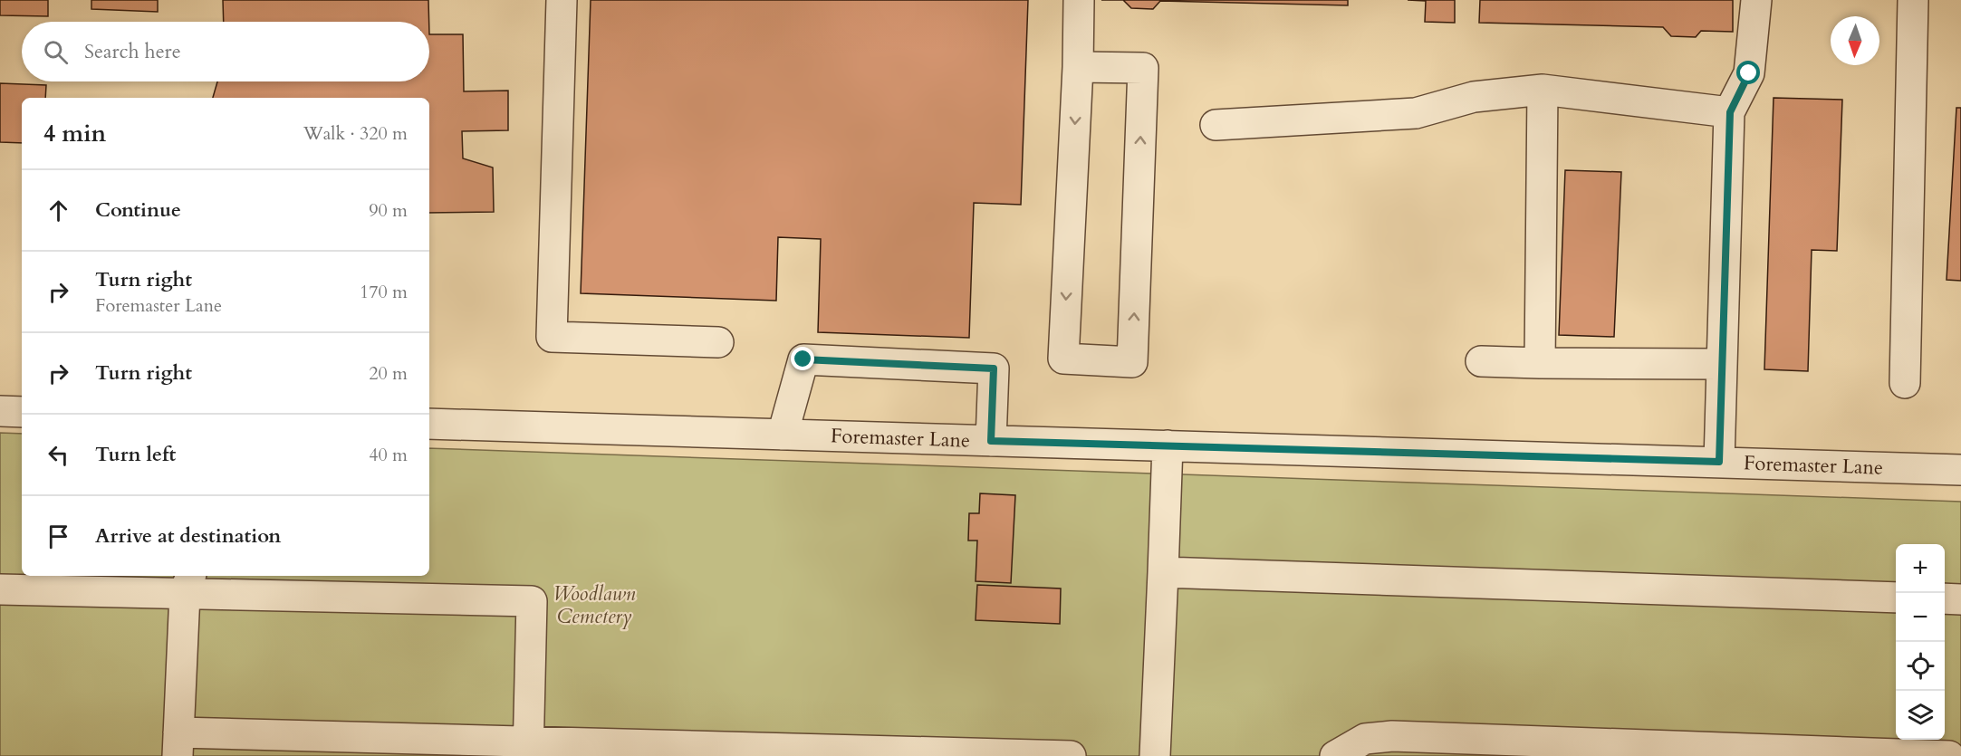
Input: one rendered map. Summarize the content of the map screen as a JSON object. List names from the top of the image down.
{
  "streets": {
    "street": ["Foremaster Lane"]
  },
  "parks": ["Woodlawn Cemetery"],
  "north": "bottom",
  "page": {
    "search": "Search here",
    "heading": ["4 min", "Walk · 320 m"],
    "list": [
      ["Continue", "90 m"],
      ["Turn right", "Foremaster Lane", "170 m"],
      ["Turn right", "20 m"],
      ["Turn left", "40 m"],
      "Arrive at destination"
    ],
    "map_buttons": ["+", "−"]
  }
}
